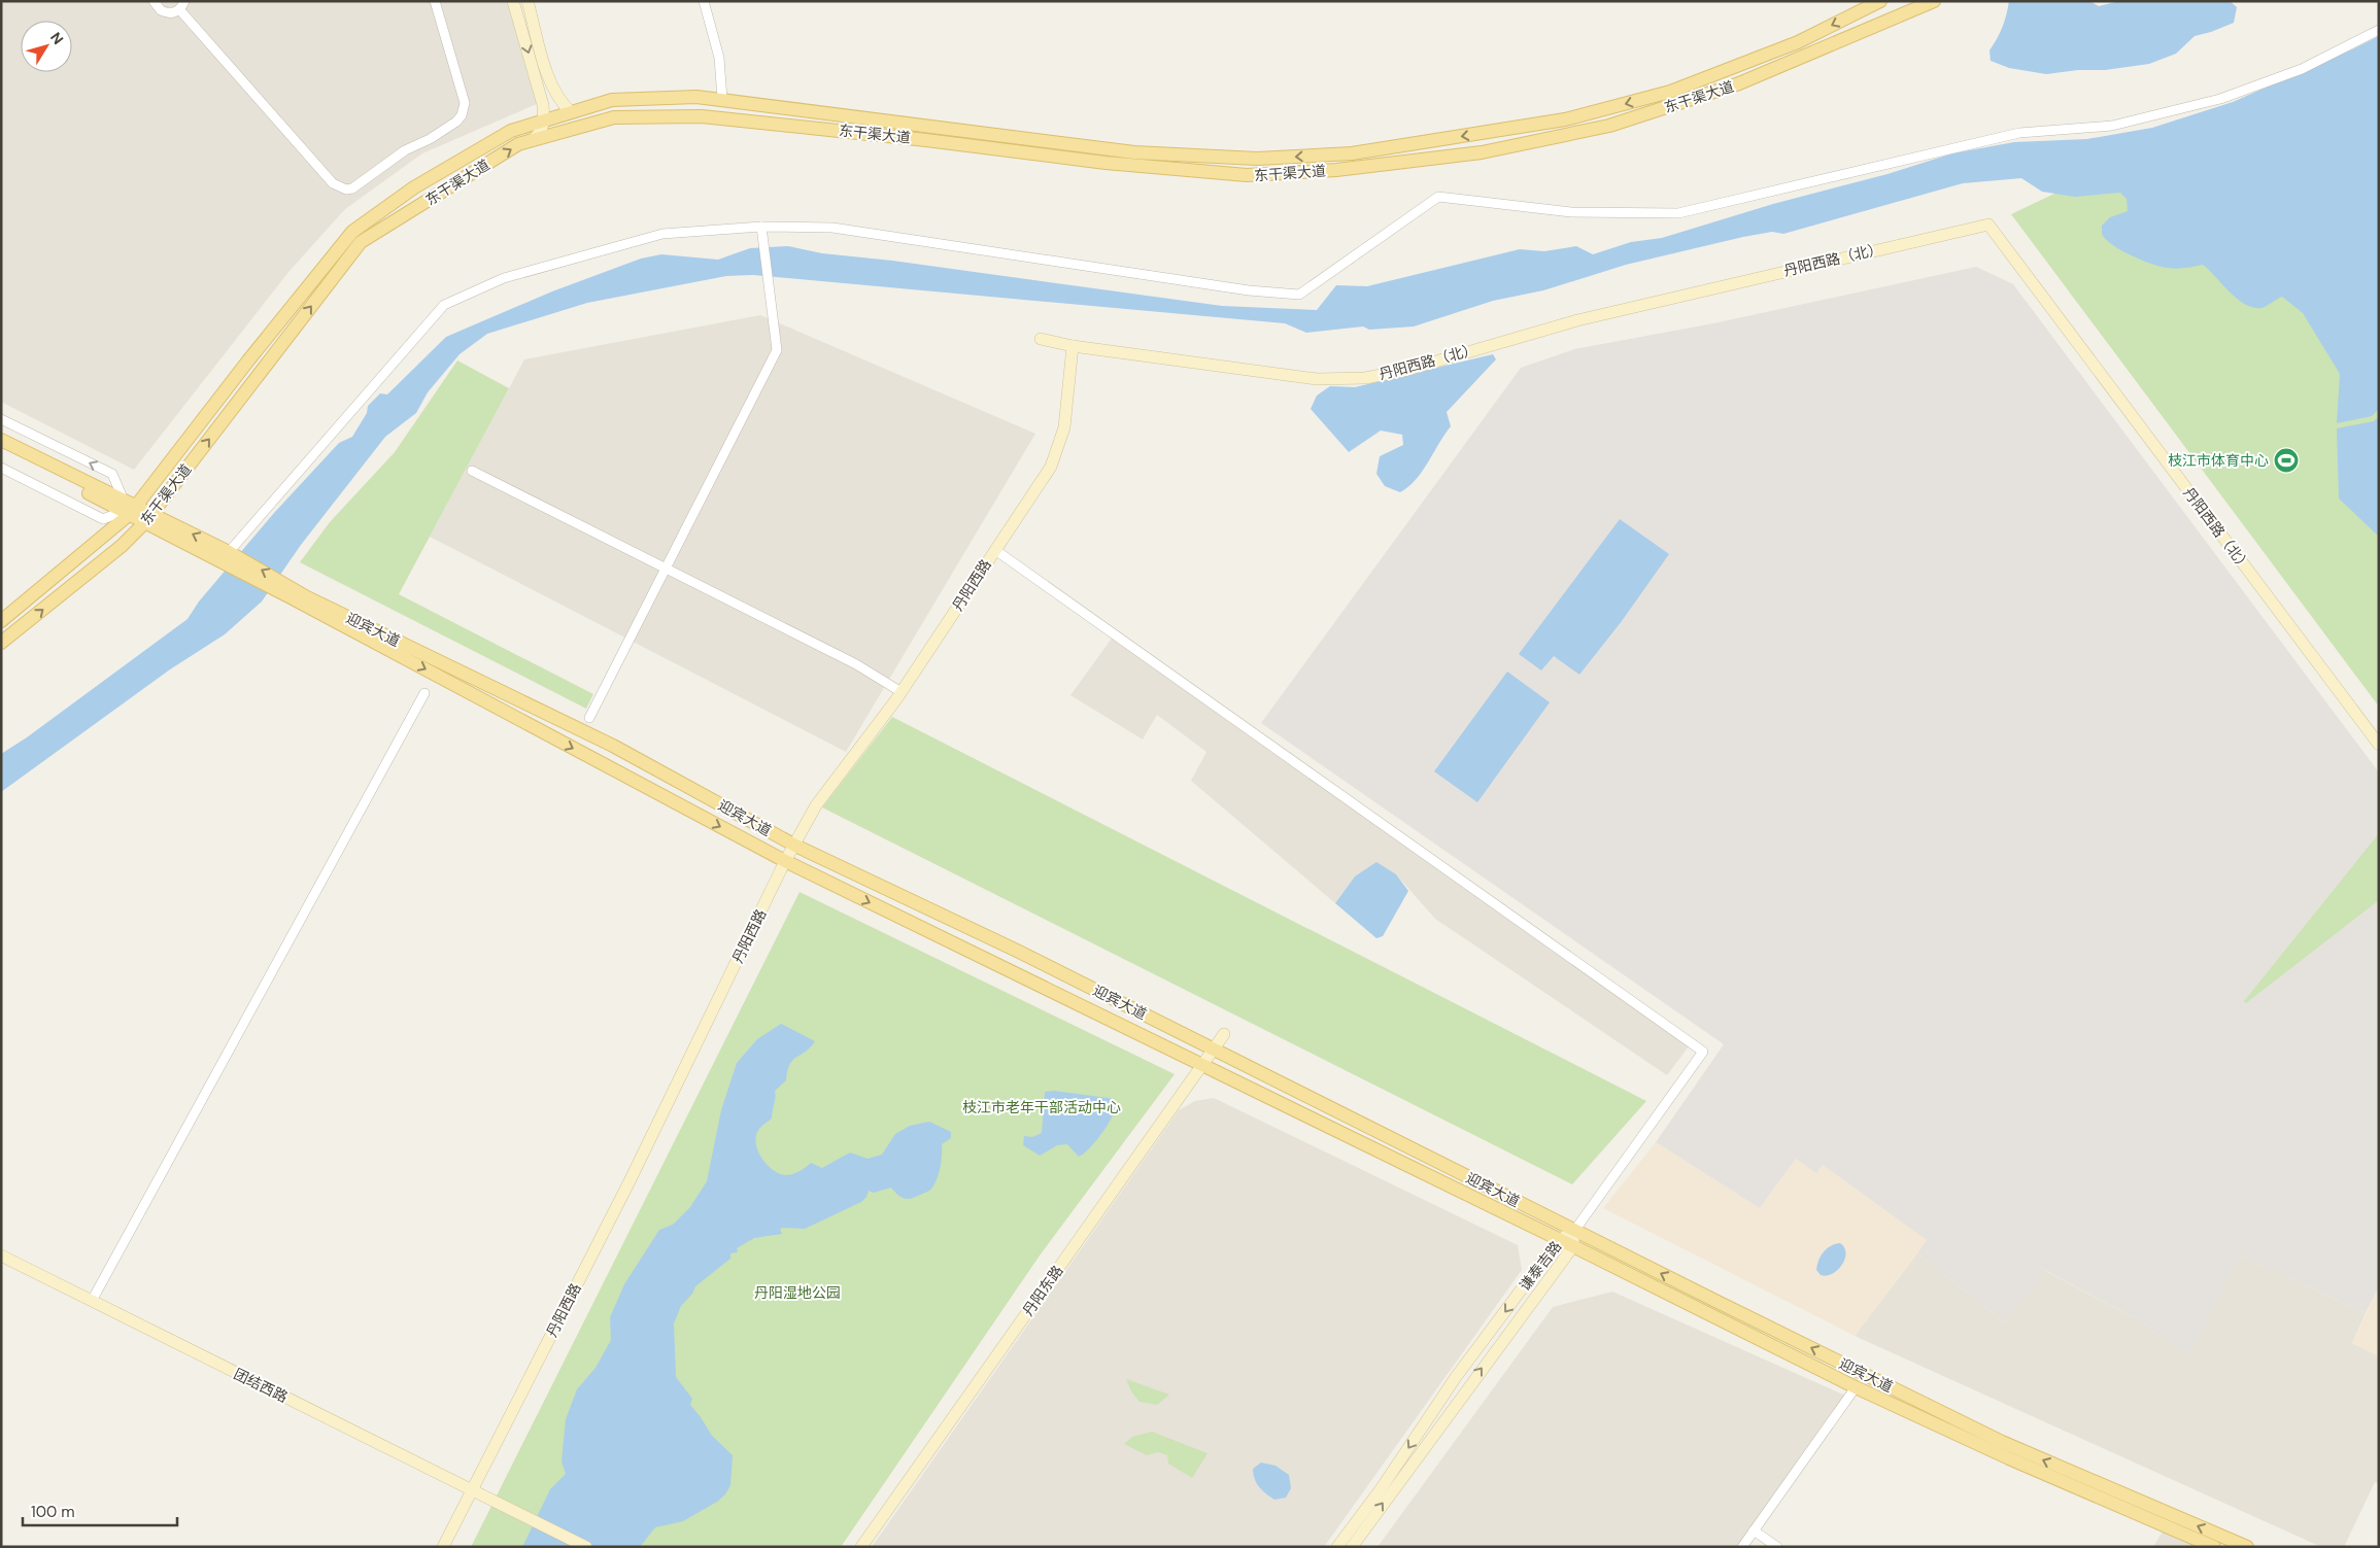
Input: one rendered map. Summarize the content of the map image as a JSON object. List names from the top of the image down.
{
  "streets": {
    "main road": ["东干渠大道", "迎宾大道"],
    "street": [
      "丹阳西路（北）",
      "丹阳西路",
      "谦泰吉路",
      "丹阳东路",
      "团结西路"
    ]
  },
  "crossings": [
    ["东干渠大道", "迎宾大道"],
    ["丹阳西路（北）", "丹阳西路"],
    ["丹阳西路", "迎宾大道"],
    ["丹阳西路", "团结西路"],
    ["迎宾大道", "谦泰吉路"],
    ["迎宾大道", "丹阳东路"]
  ],
  "parks": ["枝江市老年干部活动中心", "丹阳湿地公园"],
  "places": {
    "sports": ["枝江市体育中心"]
  },
  "scale_bar": "100 m",
  "north": "top right"
}
